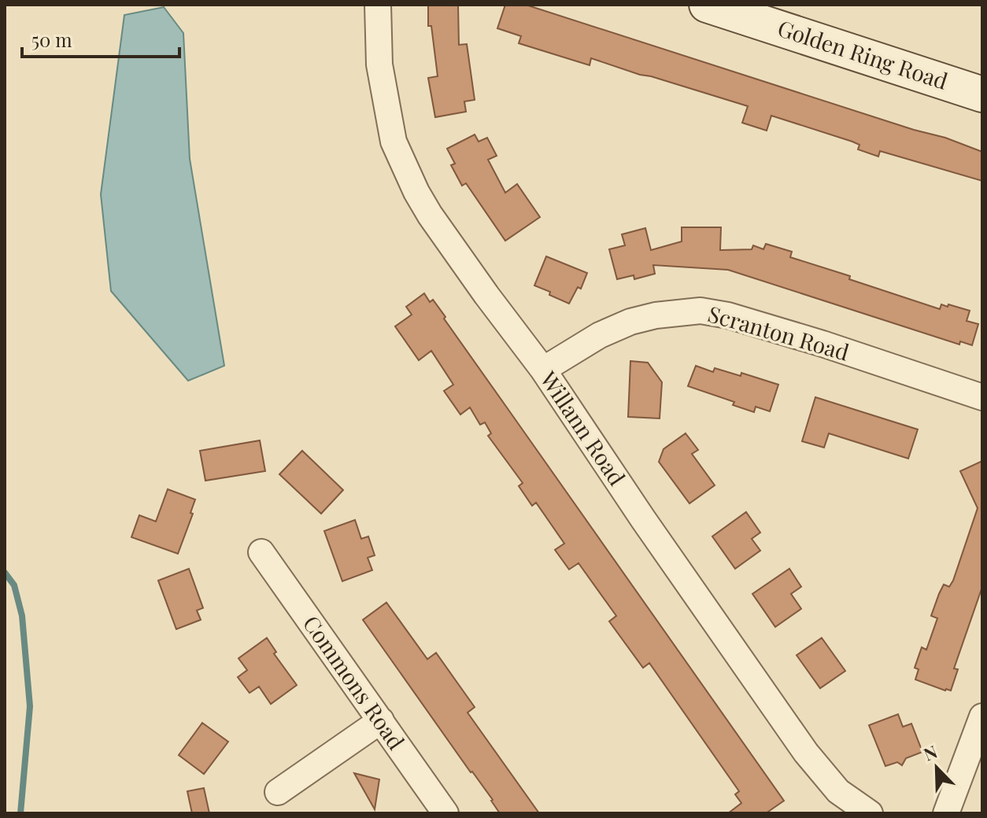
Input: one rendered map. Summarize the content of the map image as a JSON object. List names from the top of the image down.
{
  "streets": {
    "street": [
      "Golden Ring Road",
      "Scranton Road",
      "Willann Road",
      "Commons Road"
    ]
  },
  "crossings": [
    ["Scranton Road", "Willann Road"]
  ],
  "scale_bar": "50 m",
  "north": "top left"
}
